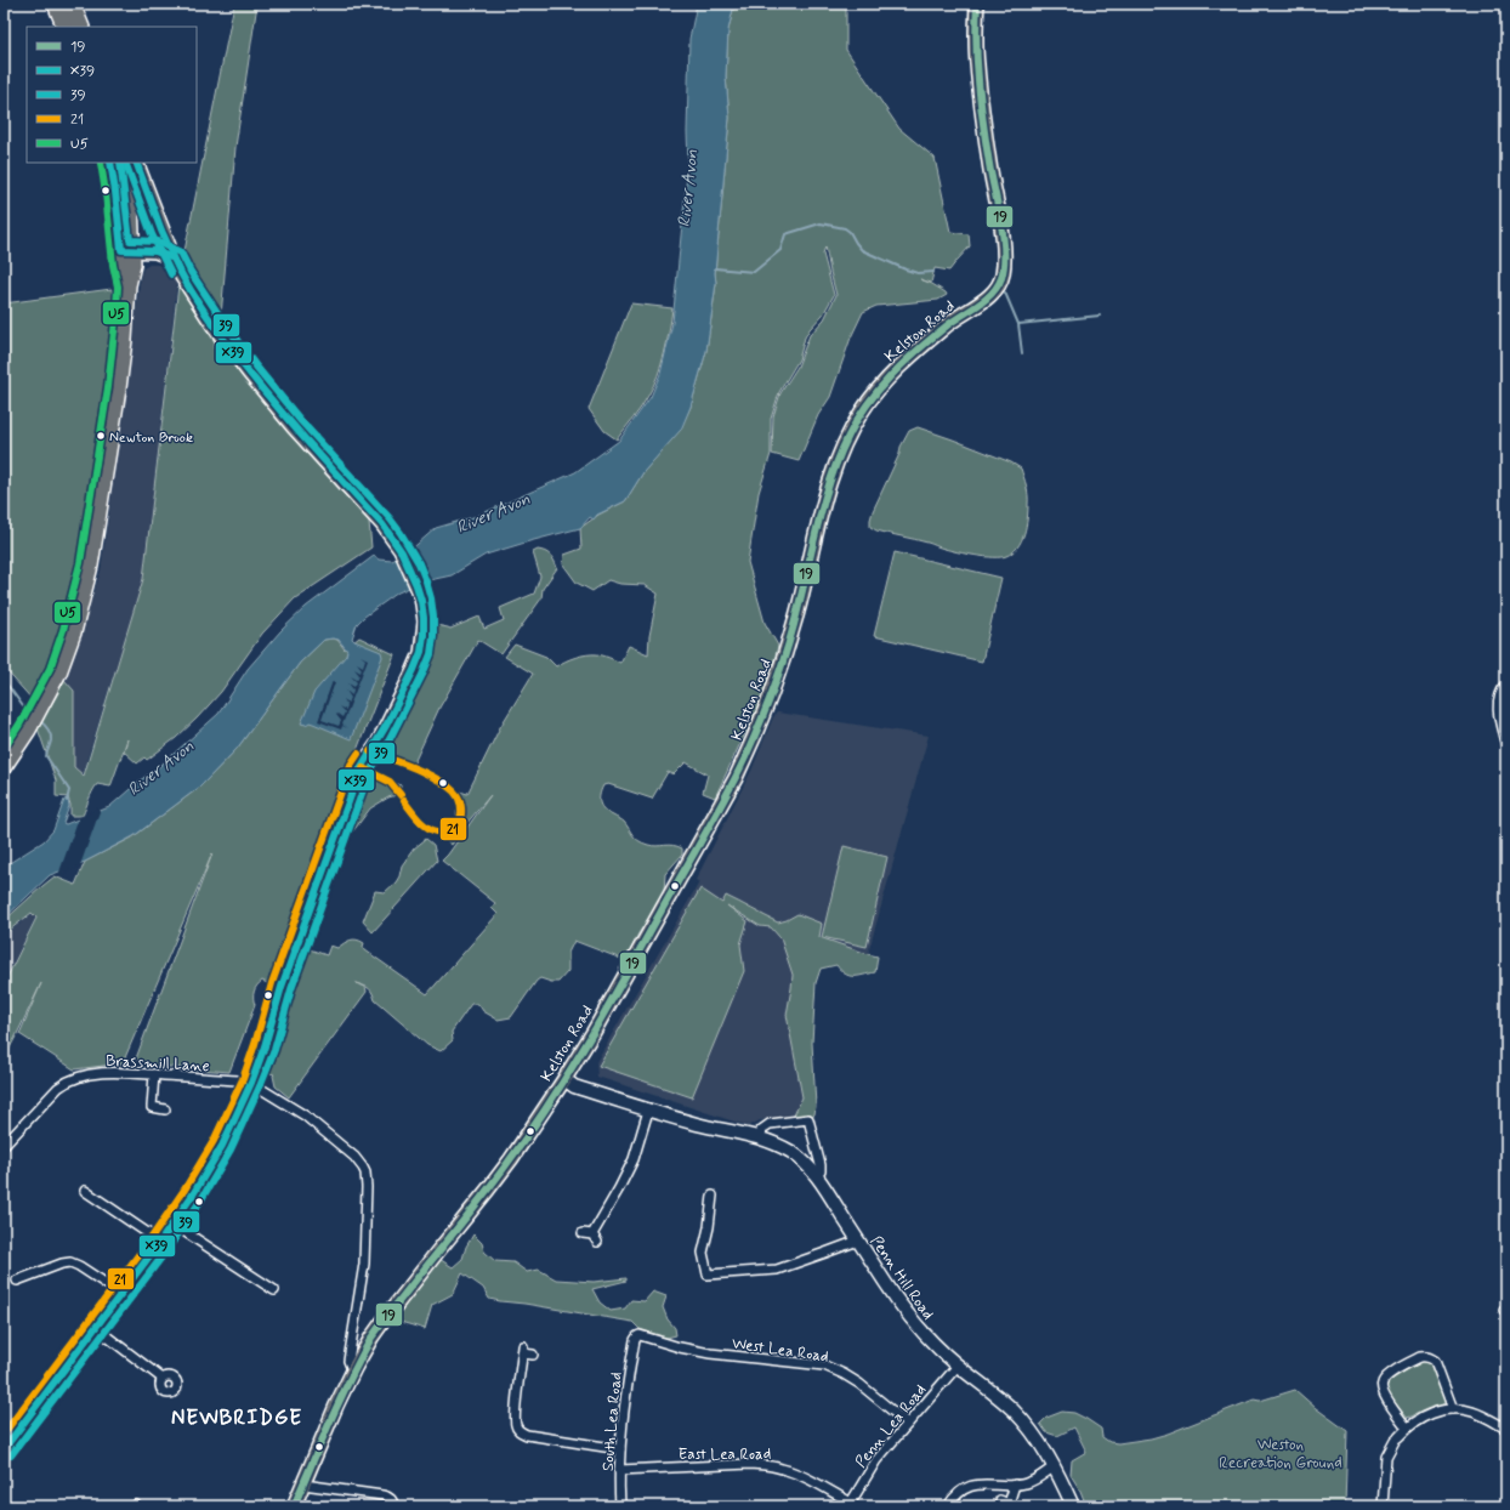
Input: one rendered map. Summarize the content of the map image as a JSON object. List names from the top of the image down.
{
  "streets": {
    "main road": ["Kelston Road"],
    "street": [
      "Brassmill Lane",
      "Penn Hill Road",
      "West Lea Road",
      "South Lea Road",
      "Penn Lea Road",
      "East Lea Road"
    ]
  },
  "crossings": [
    ["Kelston Road", "Brassmill Lane"],
    ["Kelston Road", "Penn Hill Road"],
    ["Penn Hill Road", "Penn Lea Road"],
    ["West Lea Road", "South Lea Road"],
    ["West Lea Road", "Penn Lea Road"],
    ["South Lea Road", "East Lea Road"],
    ["Penn Lea Road", "East Lea Road"]
  ],
  "districts": ["NEWBRIDGE"],
  "water": ["River Avon"],
  "parks": ["Weston Recreation Ground"],
  "places": ["Newton Brook"],
  "lines": [
    "transit line 19",
    "transit line X39",
    "transit line 39",
    "transit line U5",
    "transit line 21"
  ],
  "legend": [
    "19",
    "X39",
    "39",
    "21",
    "U5"
  ]
}
